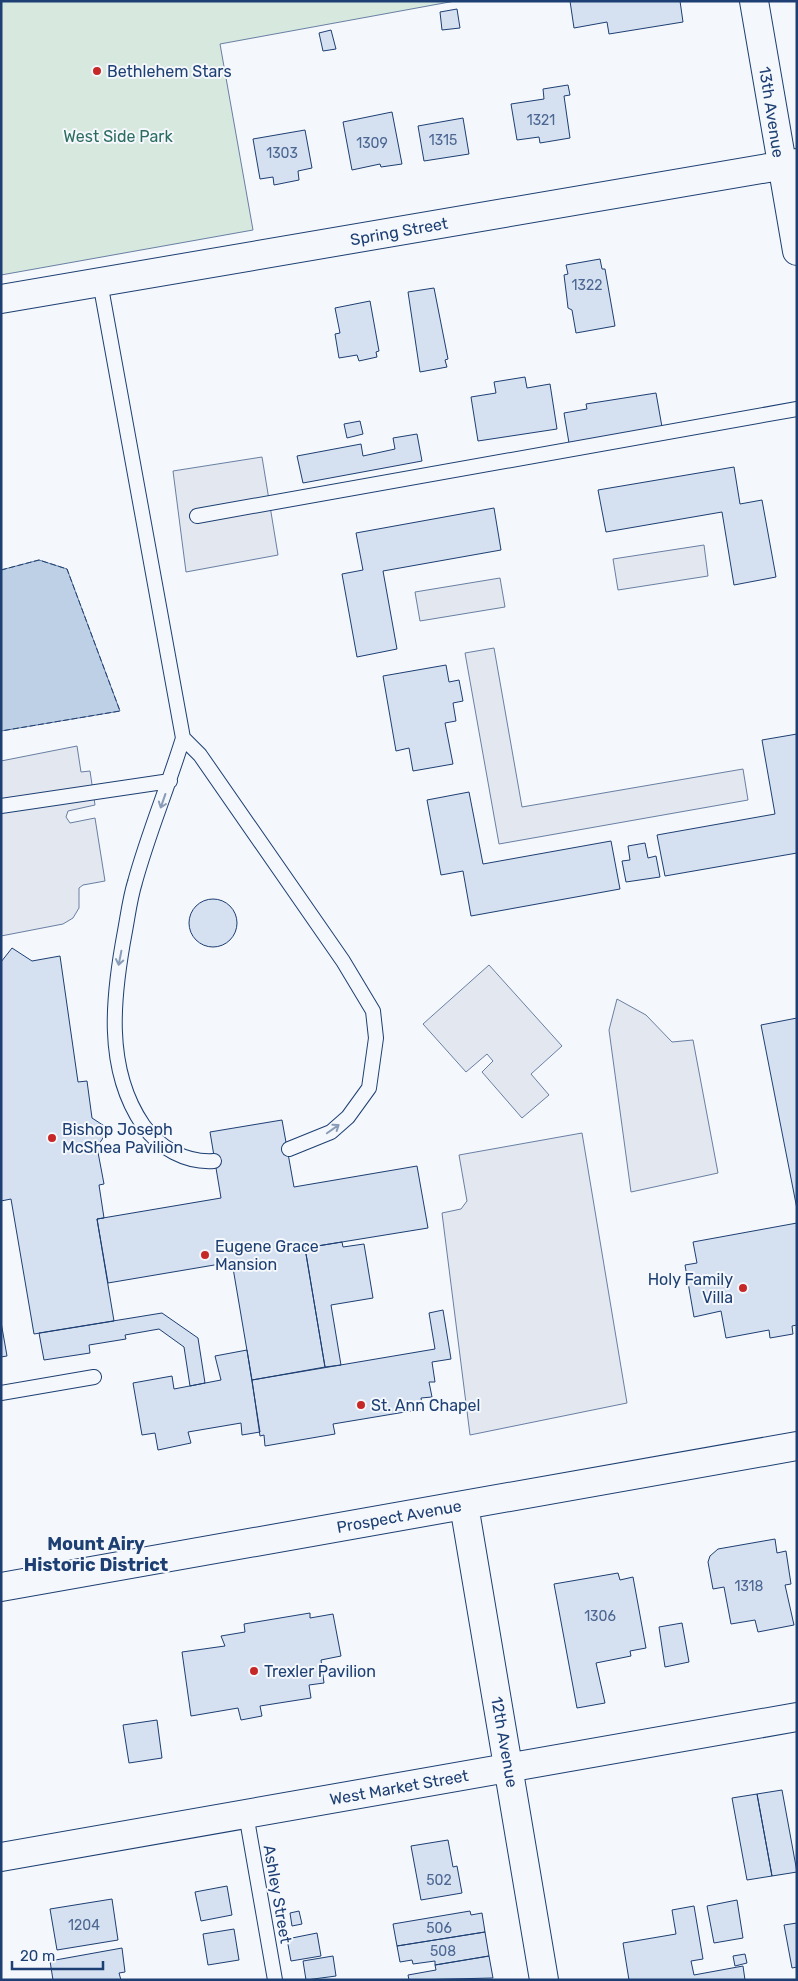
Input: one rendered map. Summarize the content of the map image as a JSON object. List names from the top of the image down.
{
  "streets": {
    "street": [
      "13th Avenue",
      "Spring Street",
      "Prospect Avenue",
      "12th Avenue",
      "West Market Street"
    ],
    "lane": ["Ashley Street"]
  },
  "crossings": [
    ["13th Avenue", "Spring Street"],
    ["Prospect Avenue", "12th Avenue"],
    ["12th Avenue", "West Market Street"],
    ["West Market Street", "Ashley Street"]
  ],
  "districts": ["Mount Airy Historic District"],
  "parks": ["West Side Park"],
  "places": [
    "Bethlehem Stars",
    "Bishop Joseph McShea Pavilion",
    "Eugene Grace Mansion",
    "Holy Family Villa",
    "St. Ann Chapel",
    "Trexler Pavilion"
  ],
  "house_numbers": [
    "1321",
    "1315",
    "1309",
    "1303",
    "1322",
    "1318",
    "1306",
    "502",
    "1204",
    "506",
    "508"
  ],
  "scale_bar": "20 m"
}
